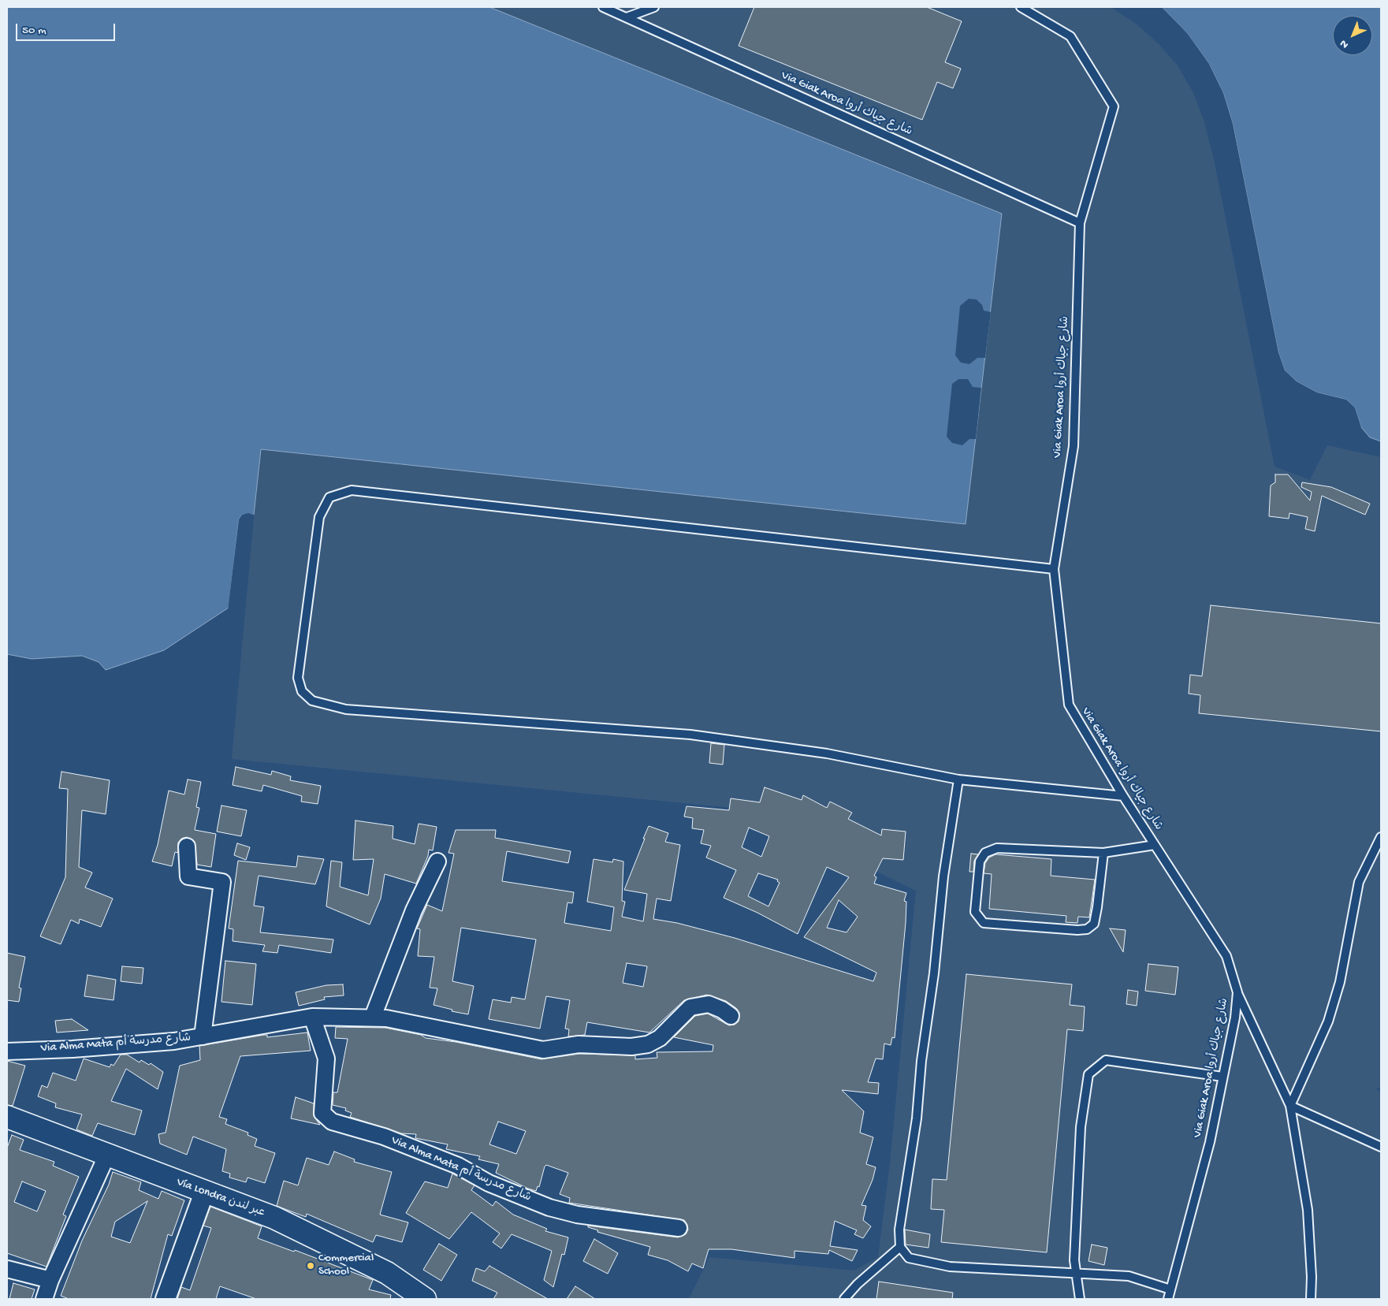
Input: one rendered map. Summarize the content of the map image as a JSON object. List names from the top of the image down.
{
  "streets": {
    "main road": ["Vía Londra عبر لندن"],
    "street": ["Via Alma Mata شارع مدرسة أم"],
    "lane": ["Via Giak Aroa شارع جياك أروا"]
  },
  "places": ["Commercial School"],
  "scale_bar": "50 m",
  "north": "bottom left"
}
